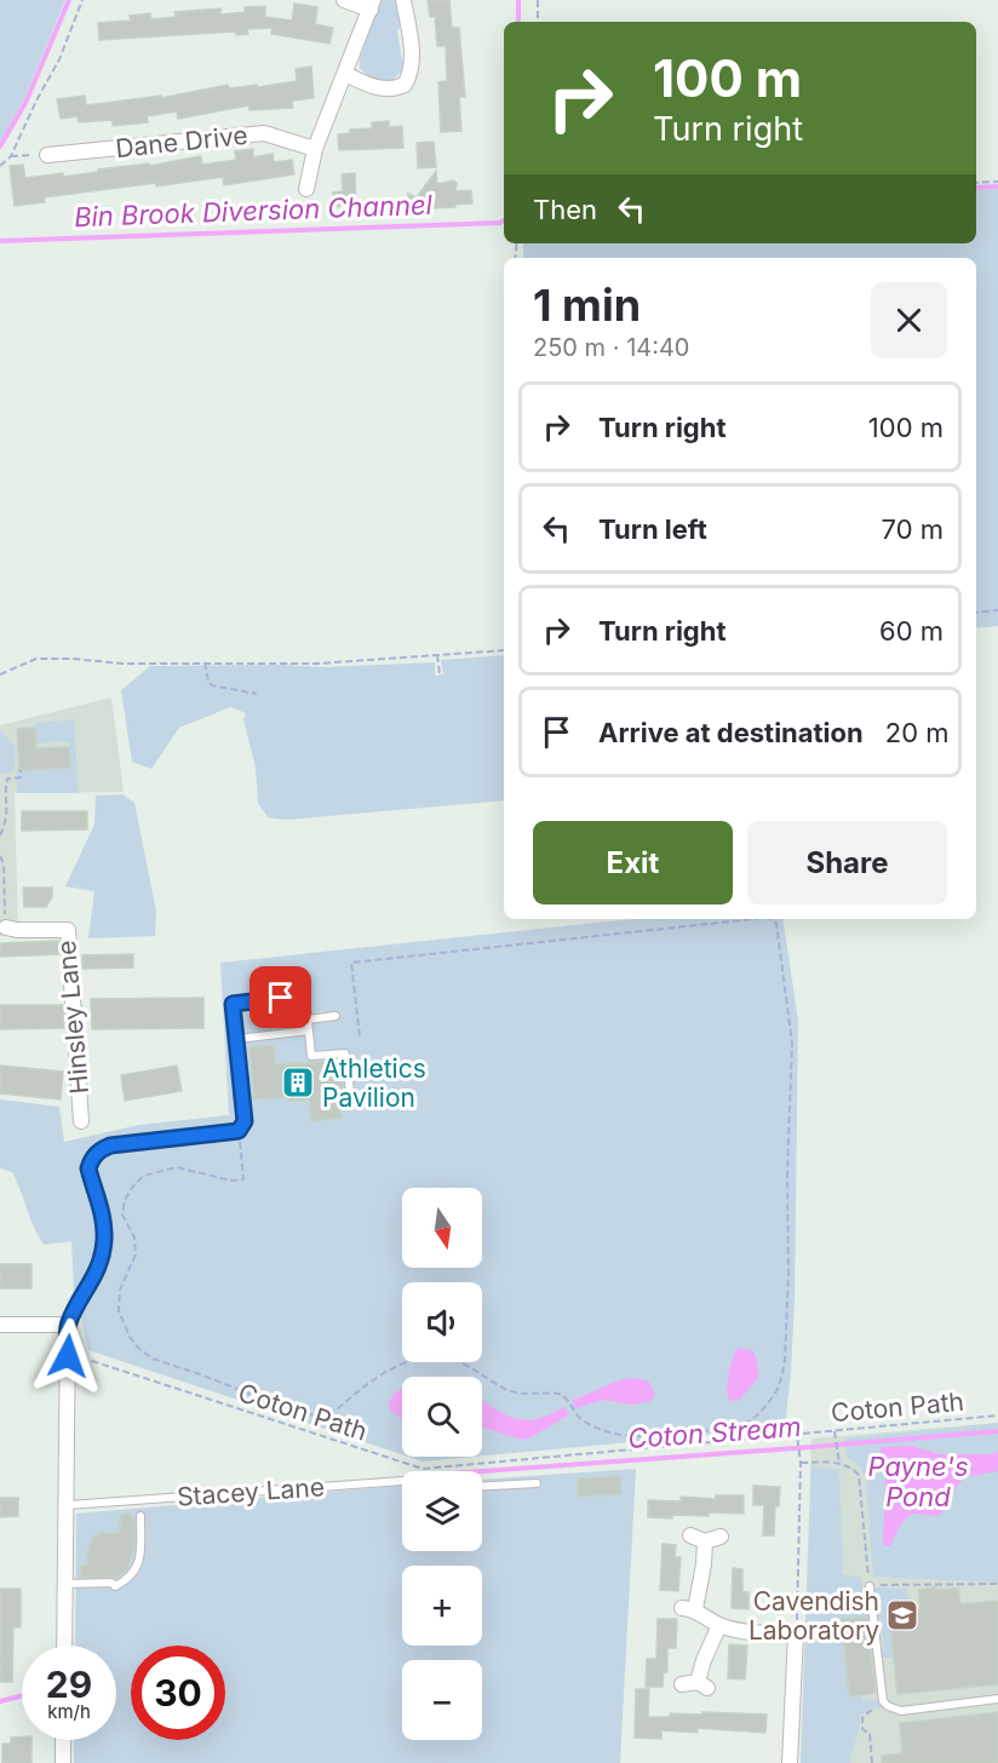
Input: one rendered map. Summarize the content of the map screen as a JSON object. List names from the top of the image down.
{
  "streets": {
    "street": ["Dane Drive", "Hinsley Lane"],
    "lane": ["Stacey Lane"],
    "path": ["Coton Path"]
  },
  "water": ["Bin Brook Diversion Channel", "Coton Stream", "Payne's Pond"],
  "places": {
    "building": ["Athletics Pavilion"],
    "school or university": ["Cavendish Laboratory"]
  },
  "north": "bottom",
  "page": {
    "turn": ["100 m", "Turn right"],
    "then": "Then",
    "heading": ["1 min", "250 m · 14:40"],
    "list": [
      {
        "name": "Turn right",
        "value": "100 m"
      },
      {
        "name": "Turn left",
        "value": "70 m"
      },
      {
        "name": "Turn right",
        "value": "60 m"
      },
      {
        "name": "Arrive at destination",
        "value": "20 m"
      }
    ],
    "buttons": ["Exit", "Share"],
    "map_buttons": ["+", "−"],
    "speed": "29 km/h",
    "limit": "30"
  }
}
